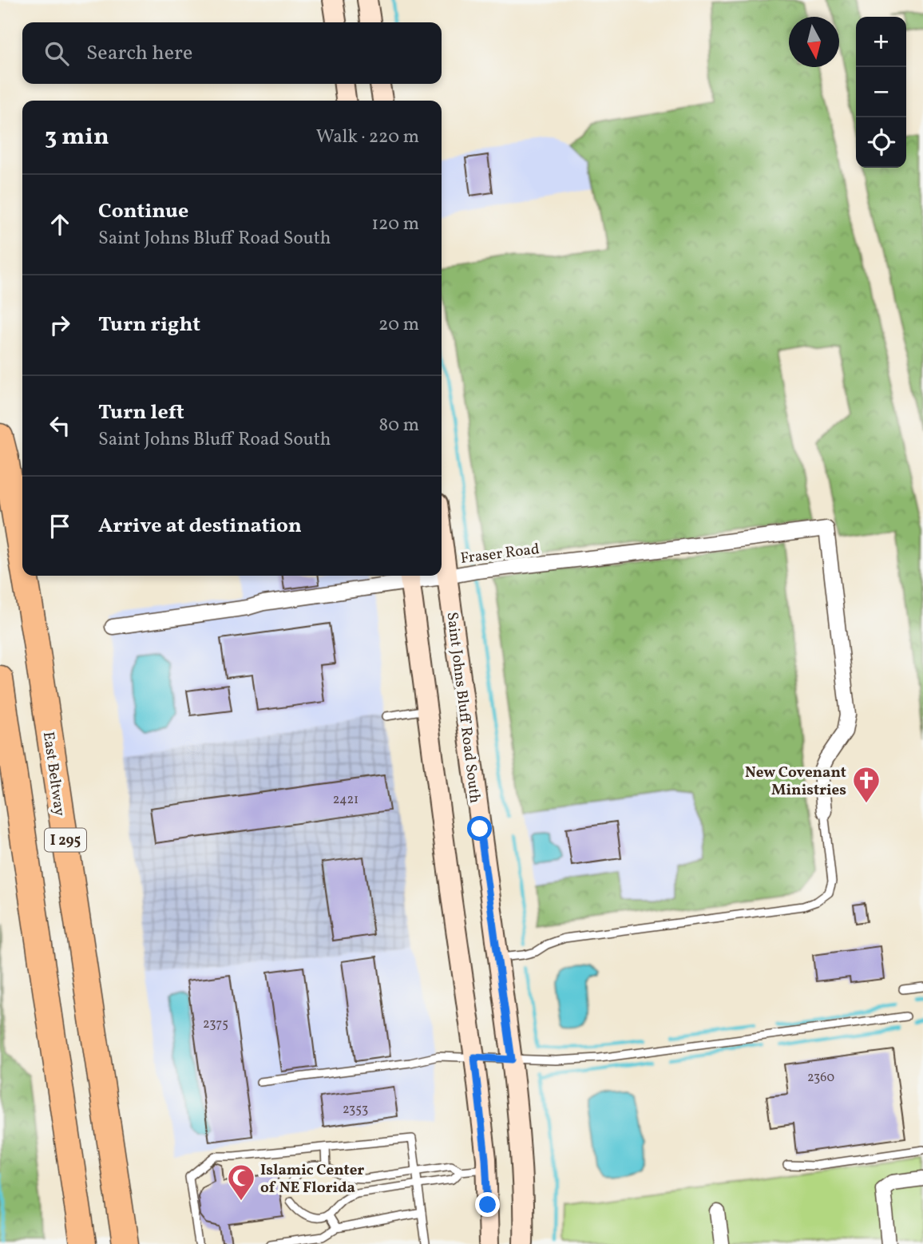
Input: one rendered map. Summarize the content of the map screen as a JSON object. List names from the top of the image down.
{
  "streets": {
    "highway": ["East Beltway", "I 295"],
    "main road": ["Saint Johns Bluff Road South"],
    "street": ["Fraser Road"]
  },
  "crossings": [
    ["Fraser Road", "Saint Johns Bluff Road South"]
  ],
  "places": {
    "church": ["New Covenant Ministries"],
    "mosque": ["Islamic Center of NE Florida"]
  },
  "house_numbers": [
    "2421",
    "2375",
    "2360",
    "2353"
  ],
  "north": "bottom",
  "page": {
    "map_buttons": ["+", "−"],
    "search": "Search here",
    "heading": ["3 min", "Walk · 220 m"],
    "list": [
      ["Continue", "Saint Johns Bluff Road South", "120 m"],
      ["Turn right", "20 m"],
      ["Turn left", "Saint Johns Bluff Road South", "80 m"],
      "Arrive at destination"
    ]
  }
}
